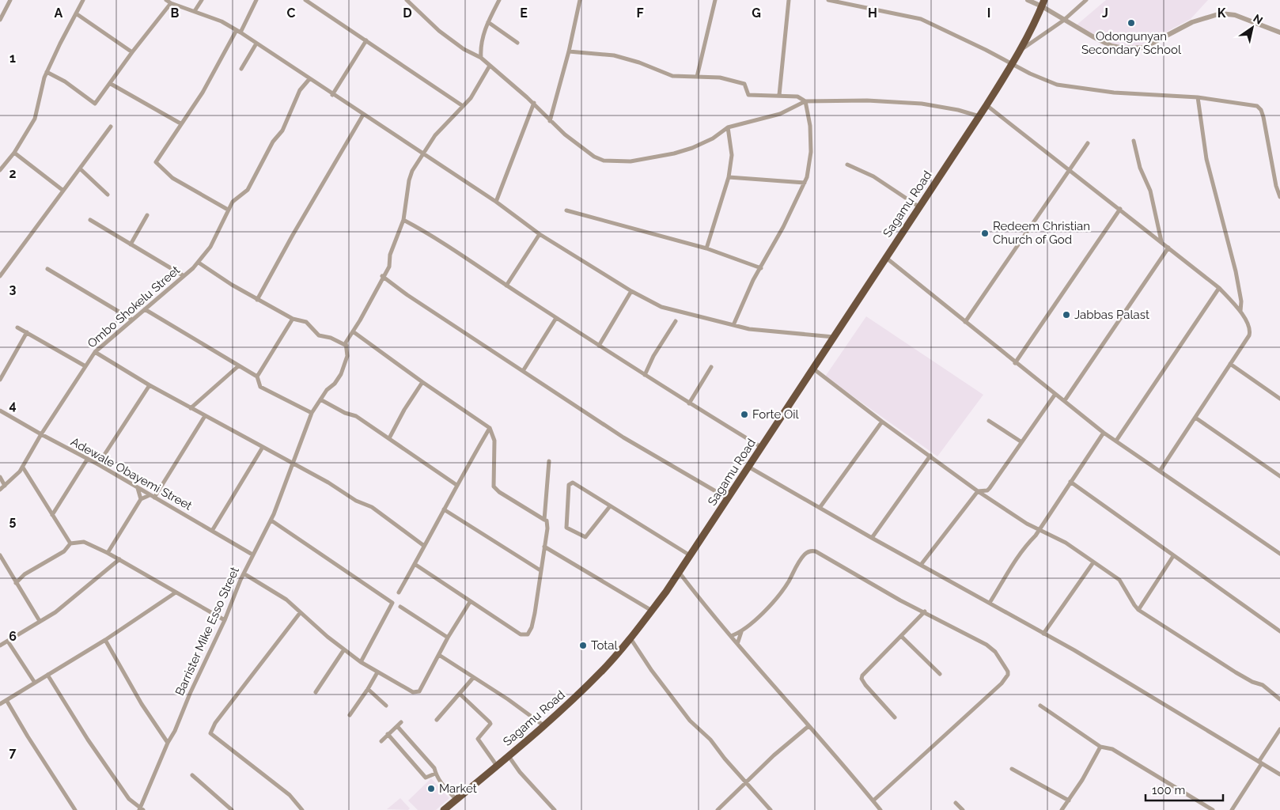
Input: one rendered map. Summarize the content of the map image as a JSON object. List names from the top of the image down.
{
  "streets": {
    "highway": ["Sagamu Road"],
    "street": ["Ombo Shokelu Street", "Adewale Obayemi Street", "Barrister Mike Esso Street"]
  },
  "crossings": [
    ["Ombo Shokelu Street", "Adewale Obayemi Street"],
    ["Adewale Obayemi Street", "Barrister Mike Esso Street"]
  ],
  "places": [
    "Odongunyan Secondary School",
    "Redeem Christian Church of God",
    "Jabbas Palast",
    "Forte Oil",
    "Total",
    "Market"
  ],
  "scale_bar": "100 m",
  "north": "top right",
  "grid": {
    "columns": [
      "A",
      "B",
      "C",
      "D",
      "E",
      "F",
      "G",
      "H",
      "I",
      "J",
      "K"
    ],
    "rows": [
      "1",
      "2",
      "3",
      "4",
      "5",
      "6",
      "7"
    ]
  }
}
